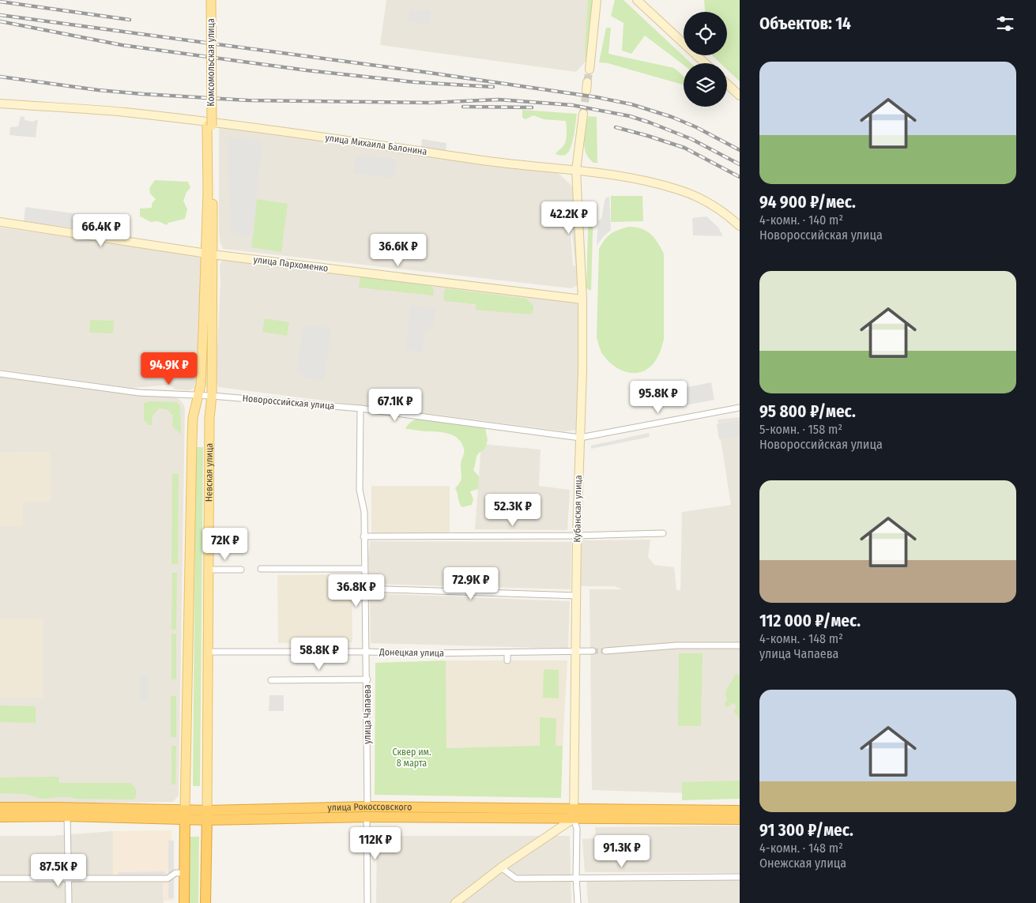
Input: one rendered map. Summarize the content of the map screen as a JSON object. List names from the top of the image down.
{
  "streets": {
    "highway": ["улица Рокоссовского"],
    "main road": ["Комсомольская улица", "Невская улица"],
    "street": [
      "улица Михаила Балонина",
      "улица Пархоменко",
      "Новороссийская улица",
      "Кубанская улица",
      "Донецкая улица",
      "улица Чапаева"
    ]
  },
  "crossings": [
    ["Комсомольская улица", "Невская улица"],
    ["улица Михаила Балонина", "Кубанская улица"],
    ["улица Пархоменко", "Невская улица"],
    ["улица Пархоменко", "Кубанская улица"],
    ["Новороссийская улица", "Невская улица"],
    ["Новороссийская улица", "Кубанская улица"],
    ["Новороссийская улица", "улица Чапаева"],
    ["Невская улица", "Донецкая улица"],
    ["Невская улица", "улица Рокоссовского"],
    ["Кубанская улица", "Донецкая улица"],
    ["Кубанская улица", "улица Рокоссовского"],
    ["Донецкая улица", "улица Чапаева"],
    ["улица Чапаева", "улица Рокоссовского"]
  ],
  "parks": ["Сквер им. 8 марта"],
  "page": {
    "heading": "Объектов: 14",
    "list": [
      {
        "name": "94 900 ₽/мес.",
        "note": "4-комн. · 140 m² · Новороссийская улица"
      },
      {
        "name": "95 800 ₽/мес.",
        "note": "5-комн. · 158 m² · Новороссийская улица"
      },
      {
        "name": "112 000 ₽/мес.",
        "note": "4-комн. · 148 m² · улица Чапаева"
      },
      {
        "name": "91 300 ₽/мес.",
        "note": "4-комн. · 148 m² · Онежская улица"
      }
    ],
    "price": [
      "42.2K ₽",
      "66.4K ₽",
      "36.6K ₽",
      "94.9K ₽",
      "95.8K ₽",
      "67.1K ₽",
      "52.3K ₽",
      "72K ₽",
      "72.9K ₽",
      "36.8K ₽",
      "58.8K ₽",
      "112K ₽",
      "91.3K ₽",
      "87.5K ₽"
    ]
  }
}
